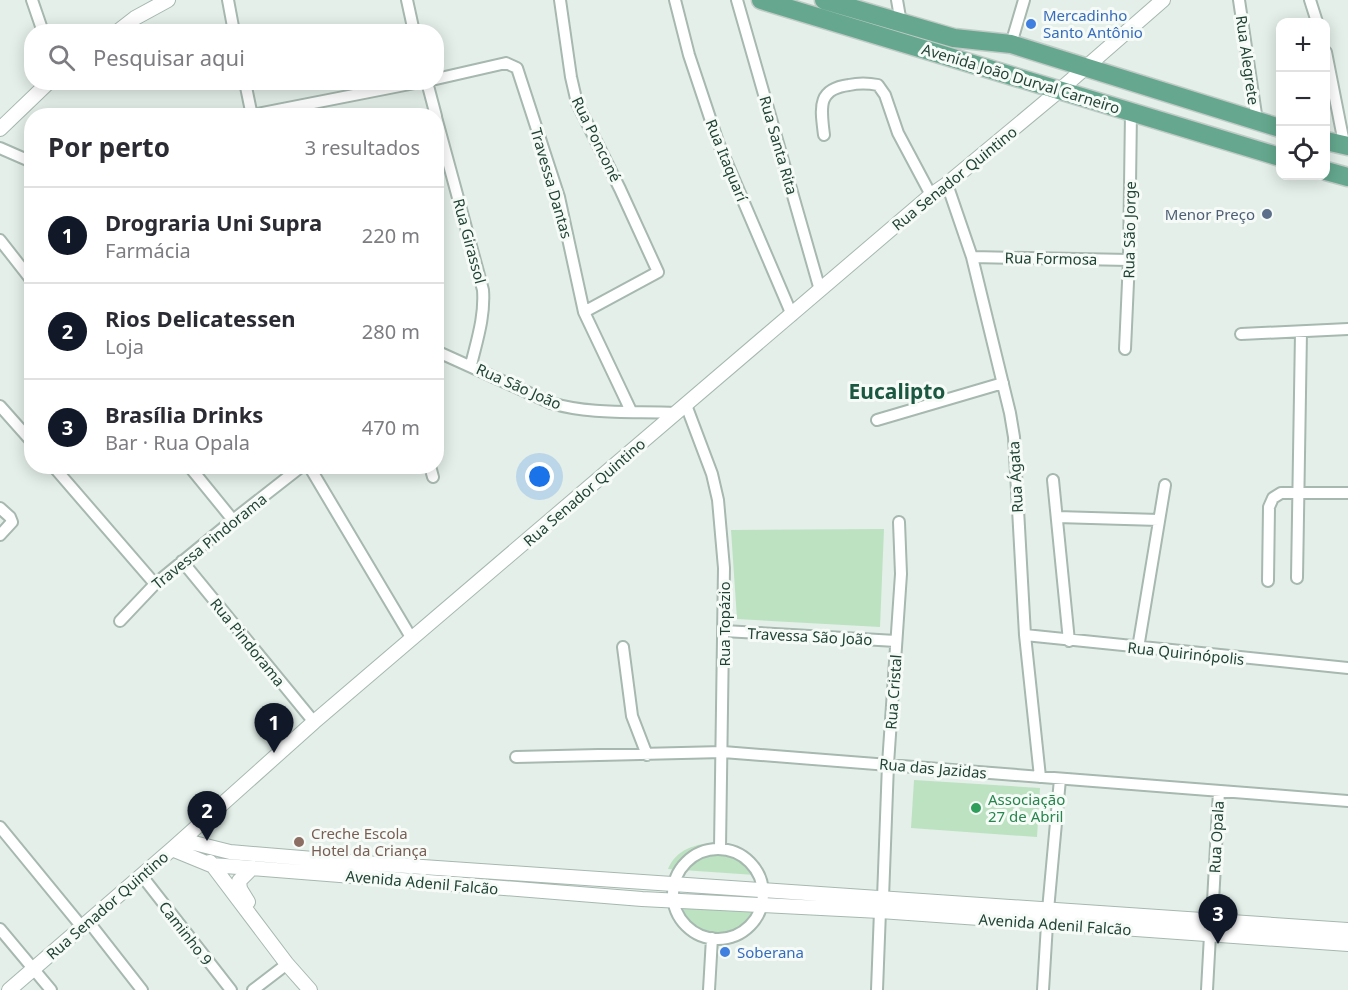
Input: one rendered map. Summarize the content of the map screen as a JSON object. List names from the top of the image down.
{
  "streets": {
    "main road": ["Avenida João Durval Carneiro"],
    "street": [
      "Rua Alegrete",
      "Rua Ponconé",
      "Rua Santa Rita",
      "Rua Itaquarí",
      "Rua Senador Quintino",
      "Travessa Dantas",
      "Rua São Jorge",
      "Rua Girassol",
      "Rua Formosa",
      "Rua São João",
      "Rua Ágata",
      "Travessa Pindorama",
      "Rua Topázio",
      "Travessa São João",
      "Rua Pindorama",
      "Rua Quirinópolis",
      "Rua Cristal",
      "Rua das Jazidas",
      "Rua Opala",
      "Avenida Adenil Falcão",
      "Caminho 9"
    ]
  },
  "crossings": [
    ["Rua Alegrete", "Avenida João Durval Carneiro"],
    ["Avenida João Durval Carneiro", "Rua Senador Quintino"],
    ["Avenida João Durval Carneiro", "Rua São Jorge"],
    ["Rua Ponconé", "Travessa Dantas"],
    ["Rua Santa Rita", "Rua Senador Quintino"],
    ["Rua Itaquarí", "Rua Senador Quintino"],
    ["Rua Senador Quintino", "Rua São João"],
    ["Rua Senador Quintino", "Rua Ágata"],
    ["Rua Senador Quintino", "Rua Topázio"],
    ["Rua Senador Quintino", "Rua Pindorama"],
    ["Rua Senador Quintino", "Avenida Adenil Falcão"],
    ["Rua Senador Quintino", "Caminho 9"],
    ["Travessa Dantas", "Rua São João"],
    ["Rua São Jorge", "Rua Formosa"],
    ["Rua Girassol", "Rua São João"],
    ["Rua Formosa", "Rua Ágata"],
    ["Rua São João", "Rua Topázio"],
    ["Rua Ágata", "Rua Quirinópolis"],
    ["Rua Ágata", "Rua das Jazidas"],
    ["Travessa Pindorama", "Rua Pindorama"],
    ["Rua Topázio", "Travessa São João"],
    ["Rua Topázio", "Rua das Jazidas"],
    ["Travessa São João", "Rua Cristal"],
    ["Rua Cristal", "Rua das Jazidas"],
    ["Rua Cristal", "Avenida Adenil Falcão"],
    ["Rua das Jazidas", "Rua Opala"],
    ["Rua Opala", "Avenida Adenil Falcão"]
  ],
  "districts": ["Eucalipto"],
  "places": [
    "Mercadinho Santo Antônio",
    "Menor Preço",
    "Associação 27 de Abril",
    "Creche Escola Hotel da Criança",
    "Soberana"
  ],
  "page": {
    "map_buttons": ["+", "−"],
    "search": "Pesquisar aqui",
    "heading": ["Por perto", "3 resultados"],
    "list": [
      {
        "mark": "1",
        "name": "Drograria Uni Supra",
        "note": "Farmácia",
        "value": "220 m"
      },
      {
        "mark": "2",
        "name": "Rios Delicatessen",
        "note": "Loja",
        "value": "280 m"
      },
      {
        "mark": "3",
        "name": "Brasília Drinks",
        "note": "Bar · Rua Opala",
        "value": "470 m"
      }
    ],
    "pins": ["1", "2", "3"]
  }
}
